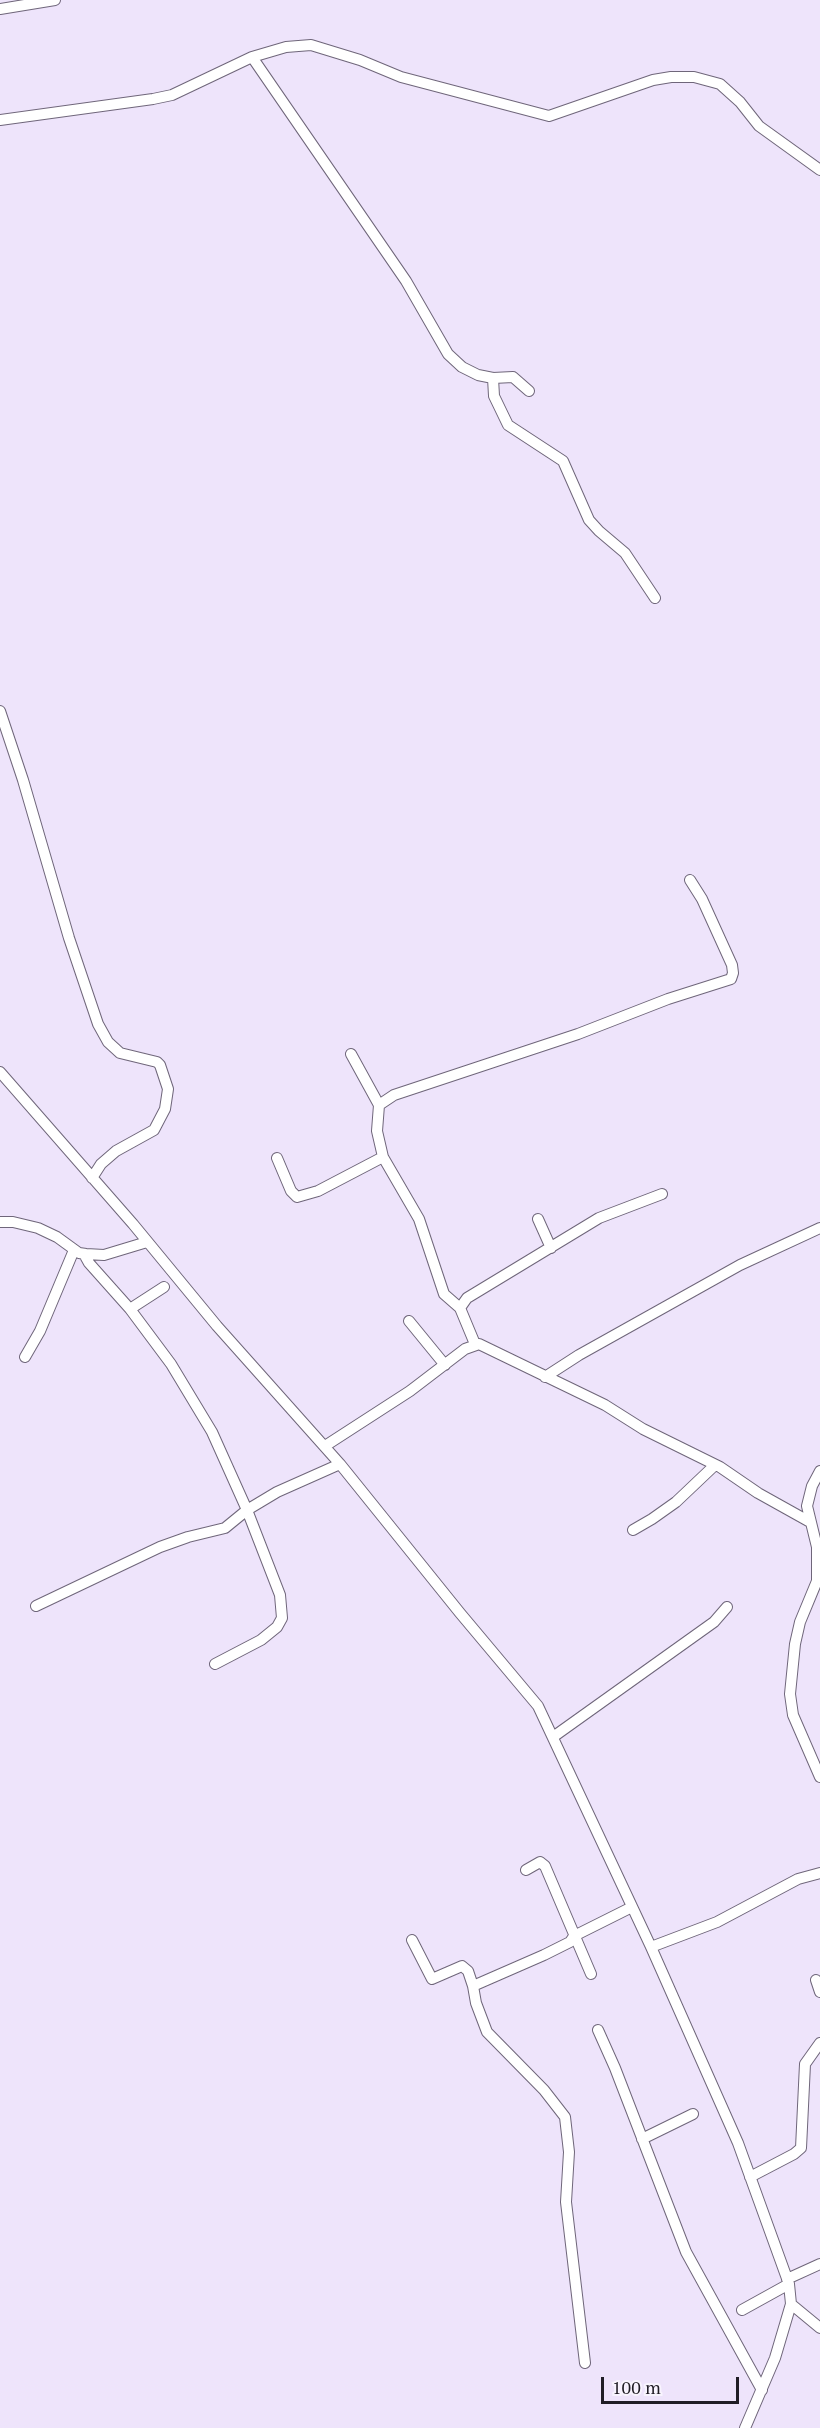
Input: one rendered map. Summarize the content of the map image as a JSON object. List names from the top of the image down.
{
  "scale_bar": "100 m"
}
